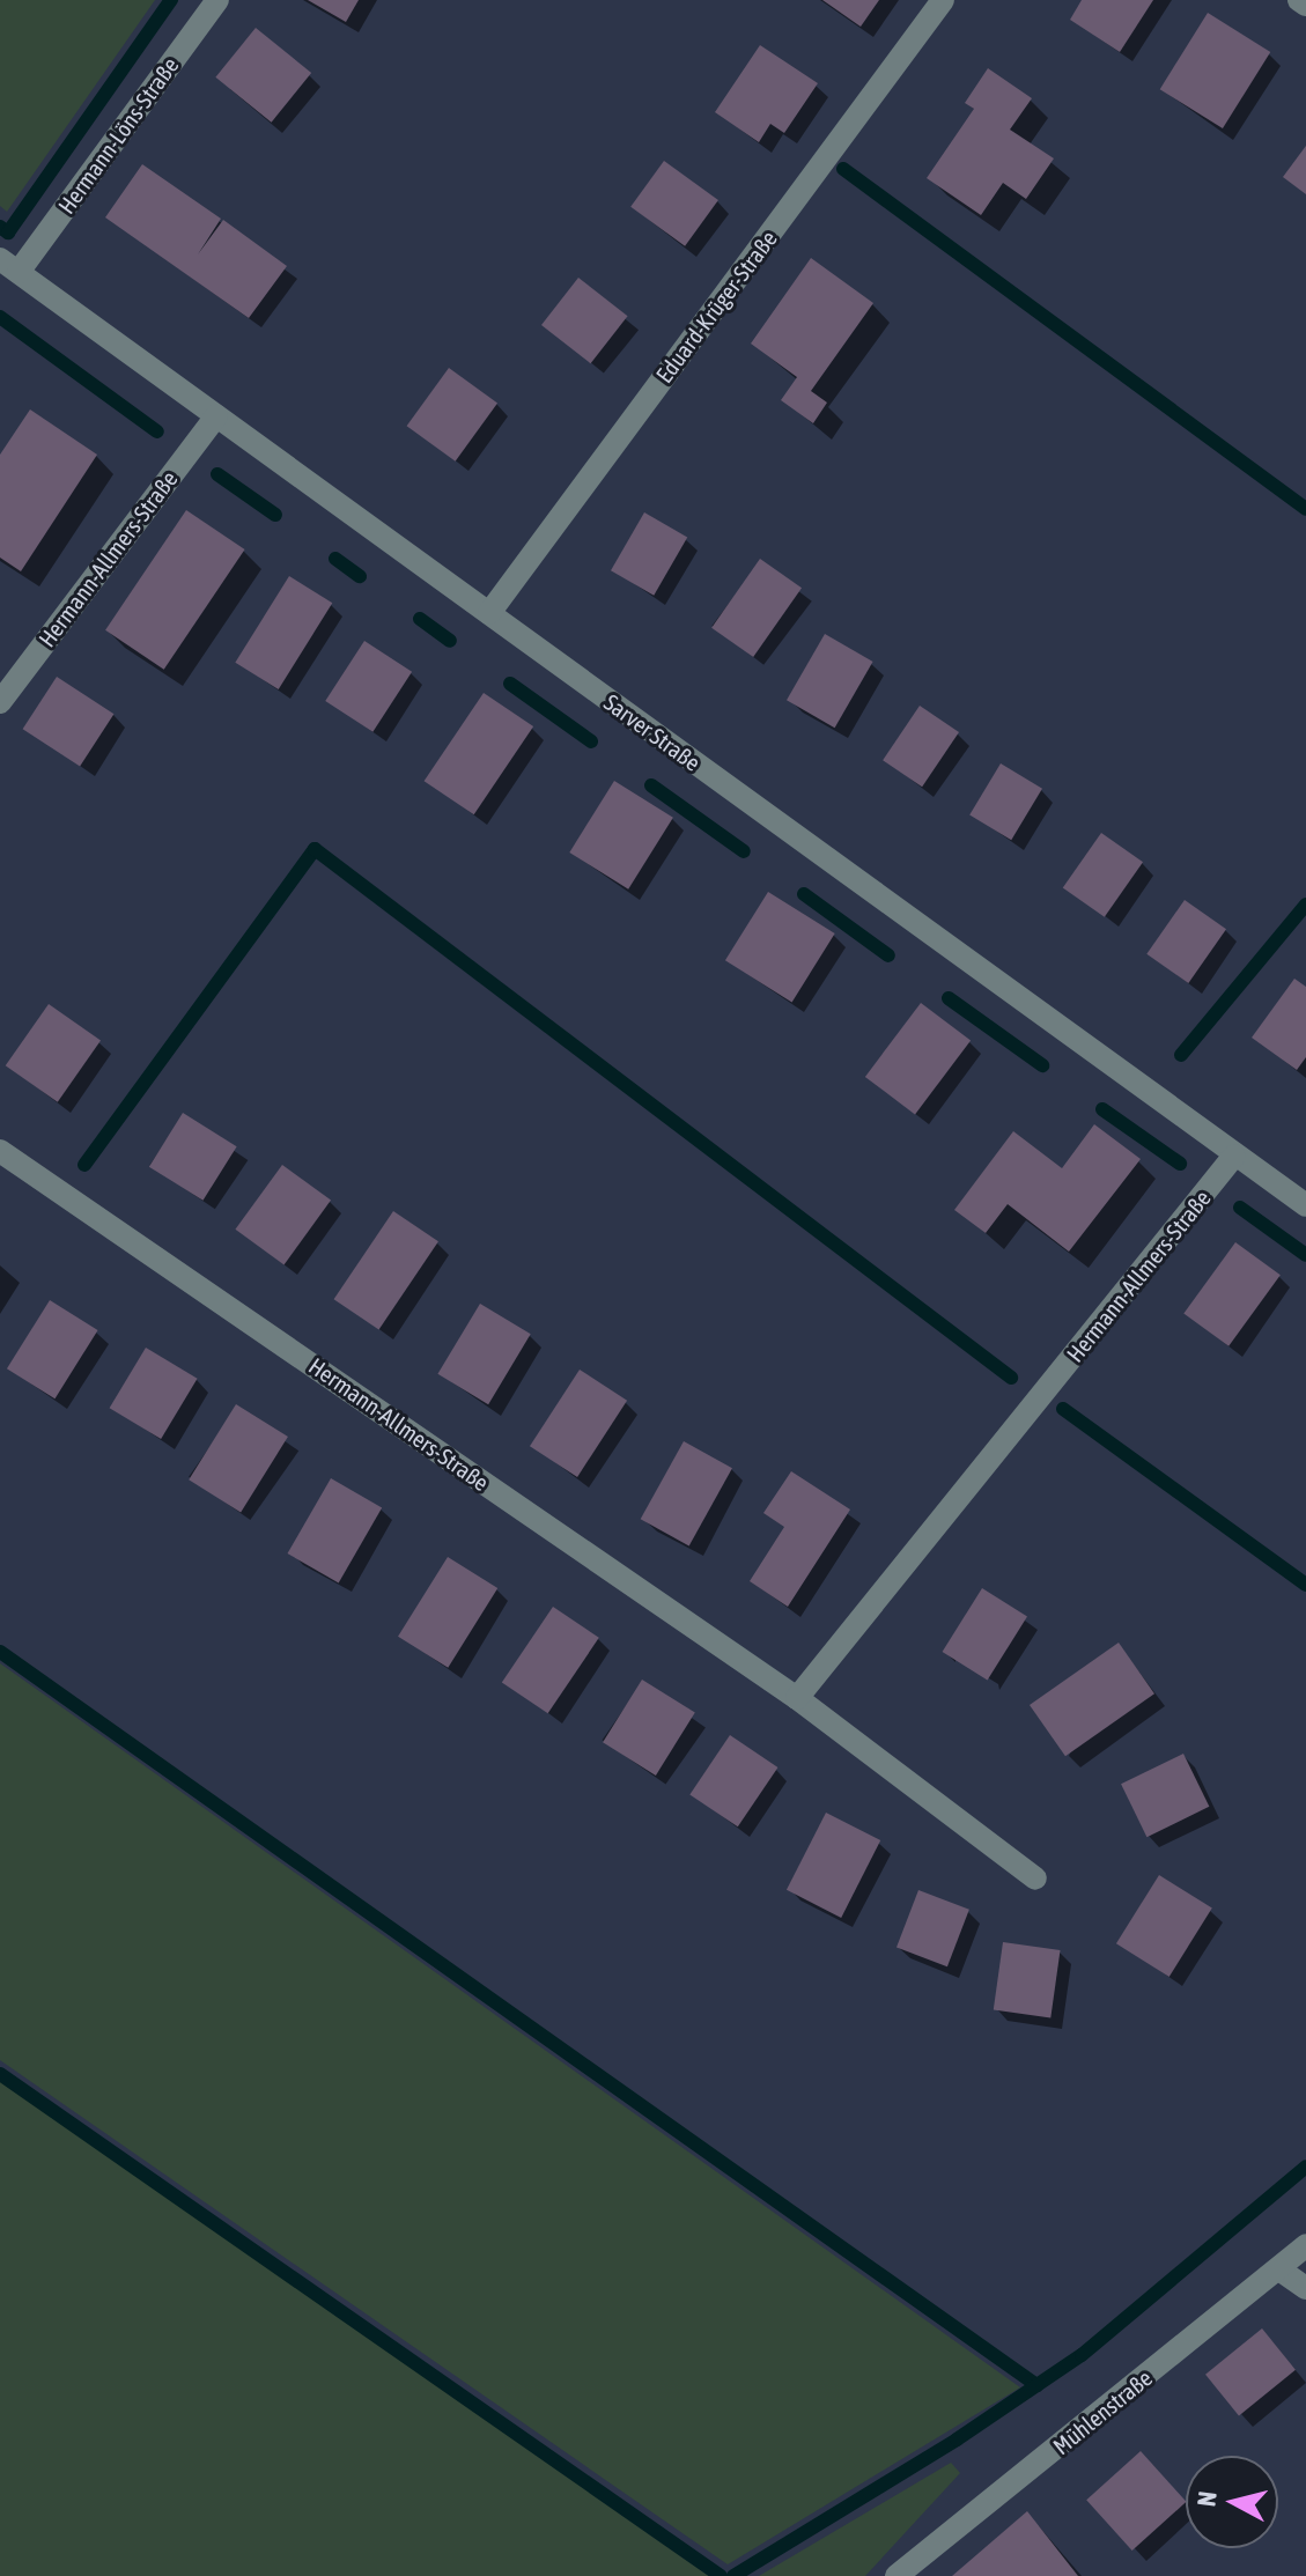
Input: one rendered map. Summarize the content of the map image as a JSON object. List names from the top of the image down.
{
  "streets": {
    "street": [
      "Hermann-Löns-Straße",
      "Eduard-Krüger-Straße",
      "Hermann-Allmers-Straße",
      "Sarver Straße",
      "Mühlenstraße"
    ]
  },
  "crossings": [
    ["Hermann-Löns-Straße", "Sarver Straße"],
    ["Eduard-Krüger-Straße", "Sarver Straße"],
    ["Hermann-Allmers-Straße", "Sarver Straße"]
  ],
  "north": "left"
}
